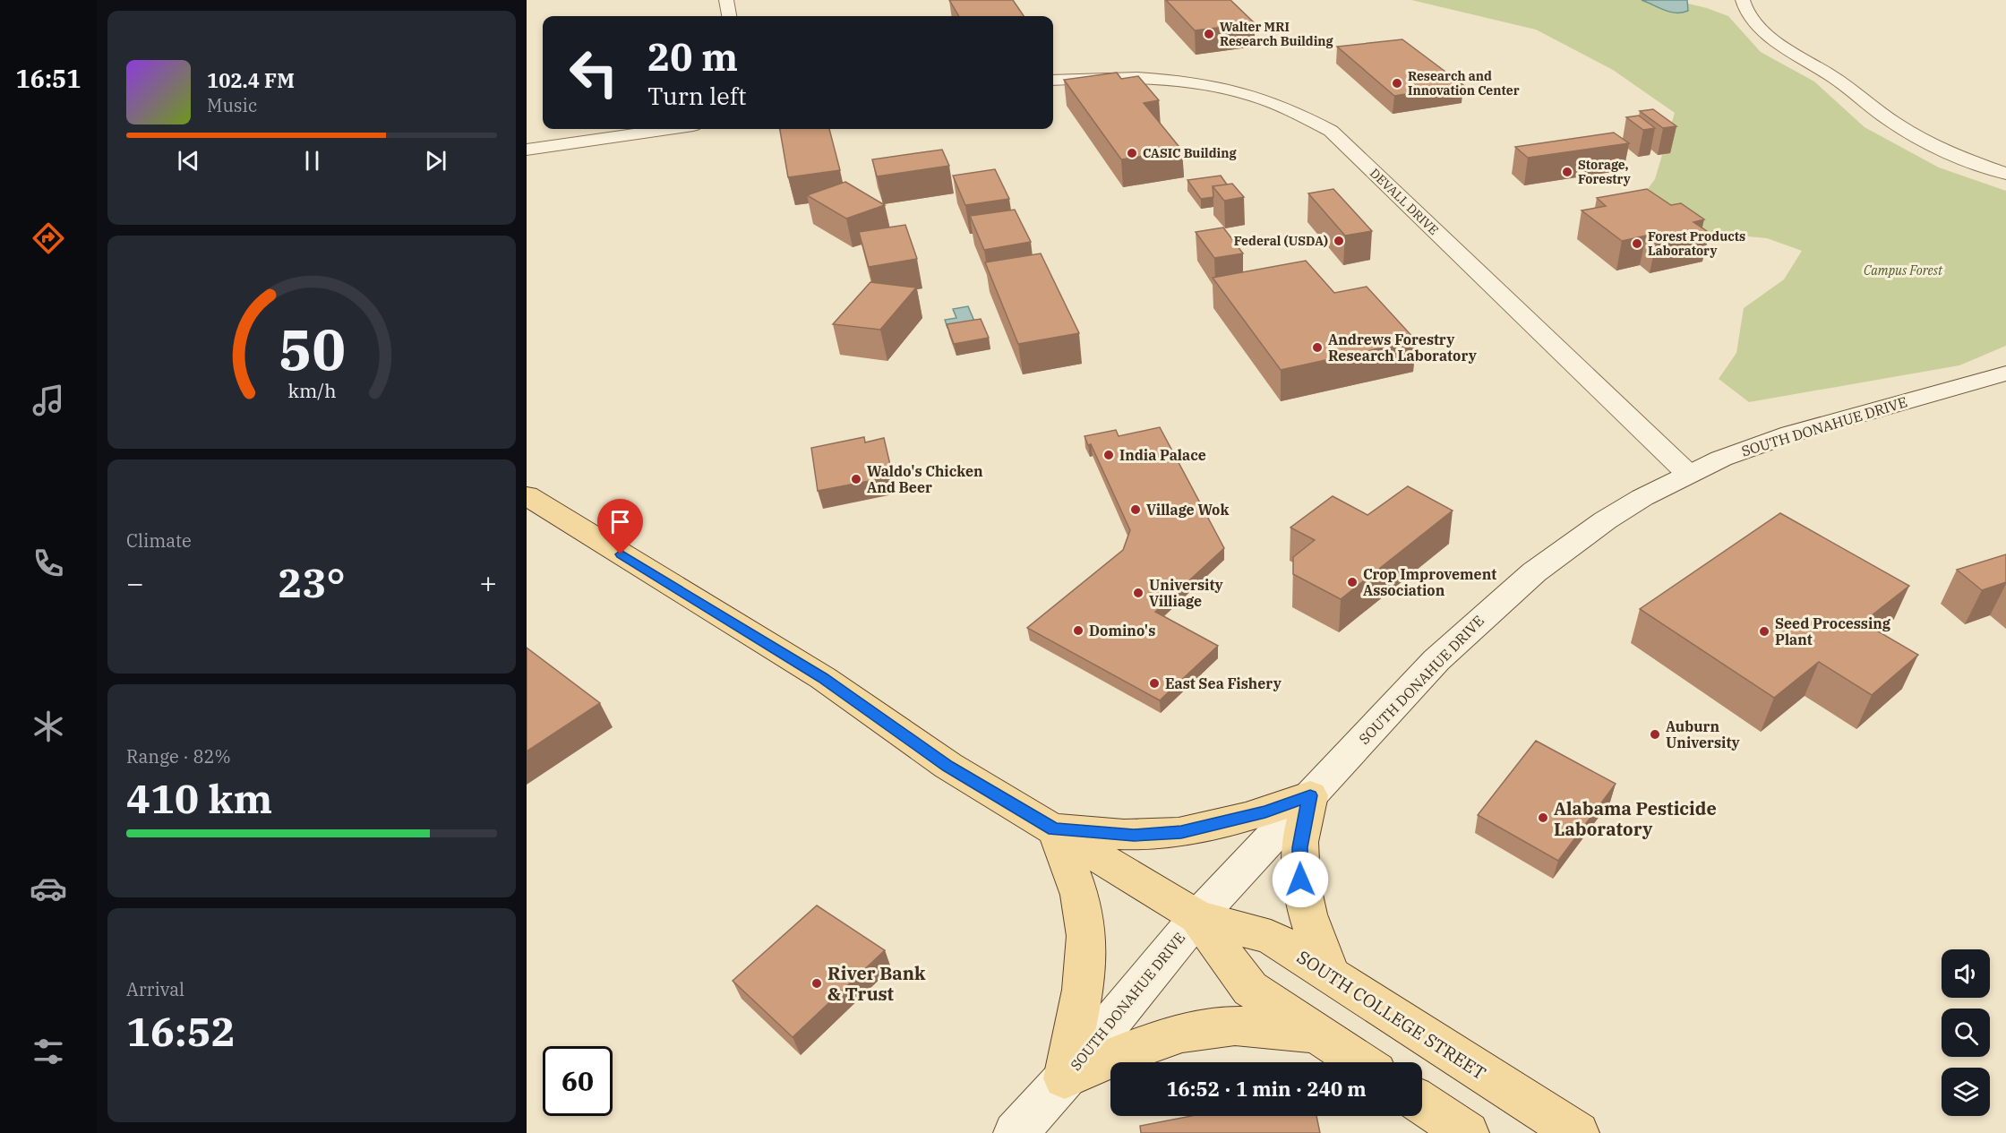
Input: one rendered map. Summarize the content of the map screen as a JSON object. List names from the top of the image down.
{
  "streets": {
    "main road": ["SOUTH COLLEGE STREET"],
    "street": ["DEVALL DRIVE", "SOUTH DONAHUE DRIVE"]
  },
  "crossings": [
    ["DEVALL DRIVE", "SOUTH DONAHUE DRIVE"],
    ["SOUTH DONAHUE DRIVE", "SOUTH COLLEGE STREET"]
  ],
  "parks": ["Campus Forest"],
  "places": [
    "Walter MRI Research Building",
    "Research and Innovation Center",
    "CASIC Building",
    "Storage, Forestry",
    "Federal (USDA)",
    "Forest Products Laboratory",
    "Andrews Forestry Research Laboratory",
    "India Palace",
    "Waldo's Chicken And Beer",
    "Village Wok",
    "Crop Improvement Association",
    "University Villiage",
    "Domino's",
    "Seed Processing Plant",
    "East Sea Fishery",
    "Auburn University",
    "Alabama Pesticide Laboratory",
    "River Bank & Trust"
  ],
  "page": {
    "tabs": "16:51",
    "turn": ["20 m", "Turn left"],
    "song": ["102.4 FM", "Music"],
    "tile": [
      "Climate",
      ["Range · 82%", "410 km"],
      ["Arrival", "16:52"]
    ],
    "heat": ["−", "23°", "+"],
    "limit": "60",
    "trip": "16:52 · 1 min · 240 m",
    "gauge": ["50", "km/h"]
  }
}
